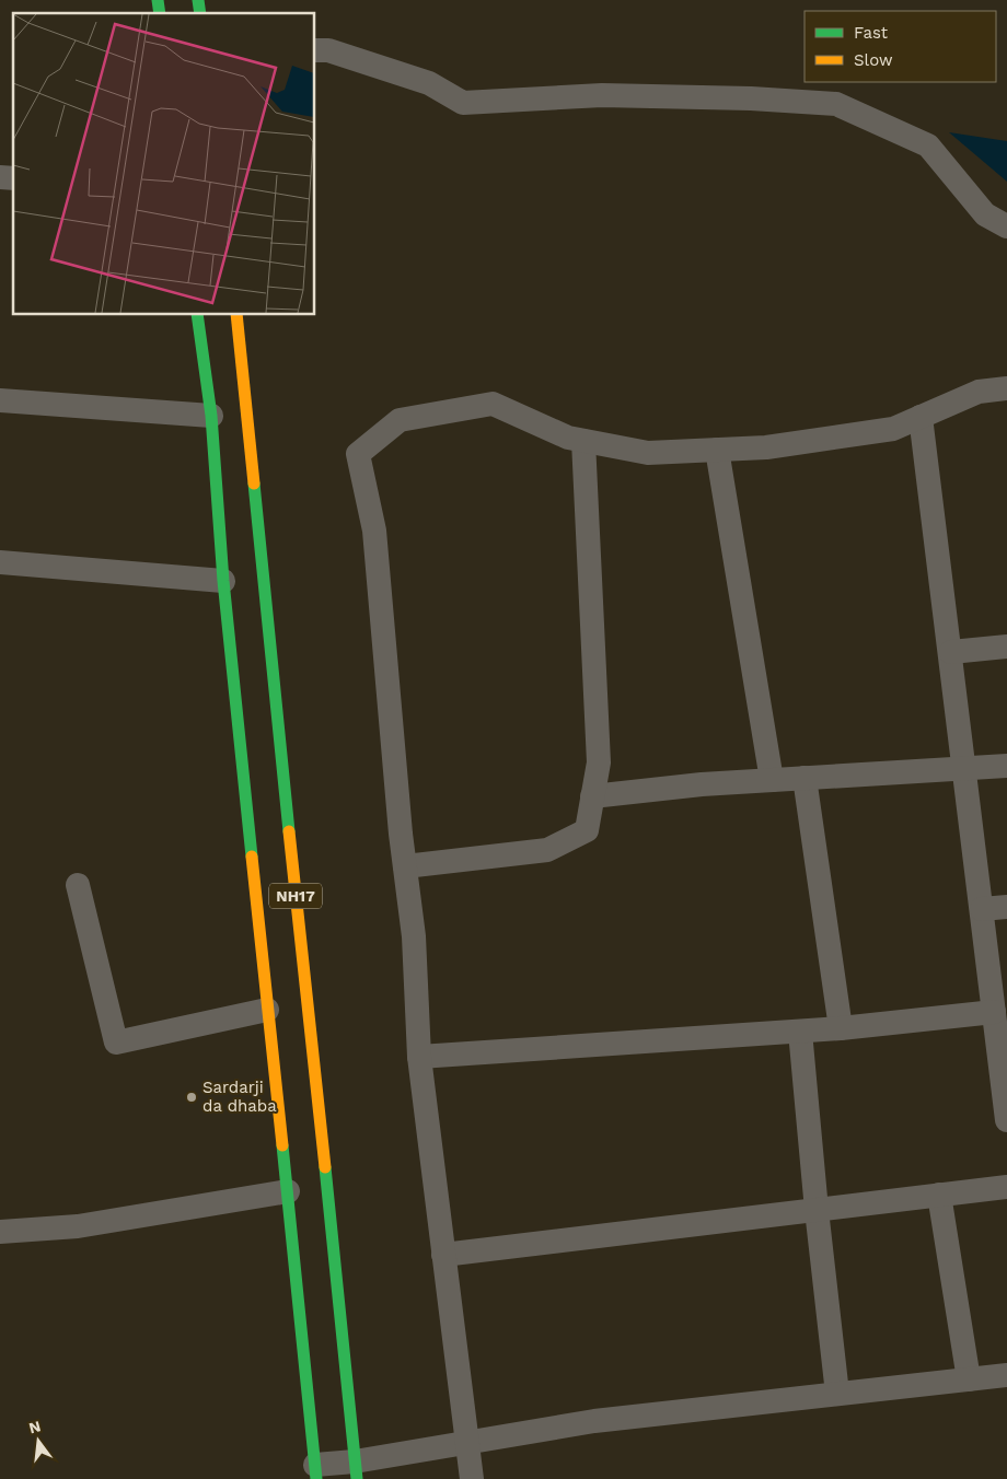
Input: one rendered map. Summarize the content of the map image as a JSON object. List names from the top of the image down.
{
  "streets": {
    "highway": ["NH17"]
  },
  "places": ["Sardarji da dhaba"],
  "legend": ["Fast", "Slow"],
  "north": "top"
}
